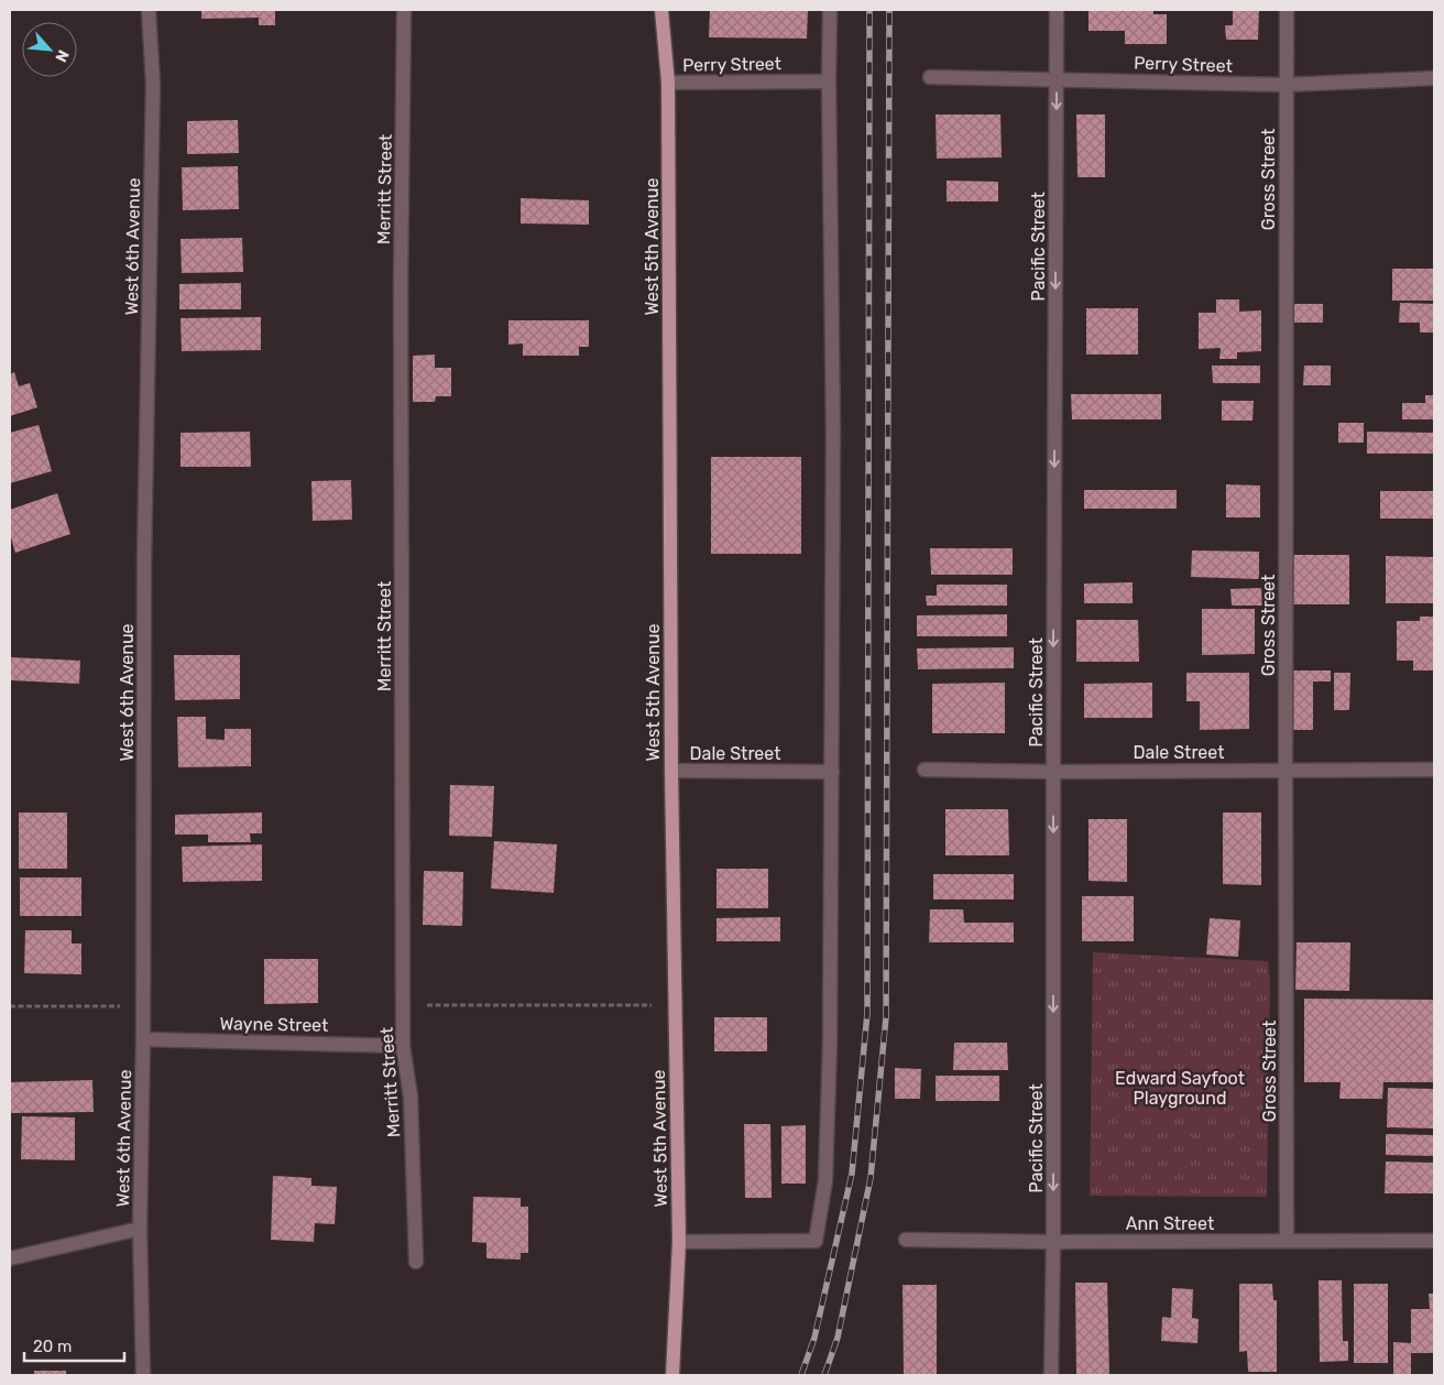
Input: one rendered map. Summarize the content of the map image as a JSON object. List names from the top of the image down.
{
  "streets": {
    "main road": ["West 5th Avenue"],
    "street": [
      "Perry Street",
      "Gross Street",
      "Merritt Street",
      "West 6th Avenue",
      "Pacific Street",
      "Dale Street",
      "Wayne Street",
      "Ann Street"
    ]
  },
  "crossings": [
    ["Perry Street", "Gross Street"],
    ["Perry Street", "West 5th Avenue"],
    ["Perry Street", "Pacific Street"],
    ["Gross Street", "Dale Street"],
    ["Gross Street", "Ann Street"],
    ["Merritt Street", "Wayne Street"],
    ["West 6th Avenue", "Wayne Street"],
    ["West 5th Avenue", "Dale Street"],
    ["Pacific Street", "Dale Street"],
    ["Pacific Street", "Ann Street"]
  ],
  "one_way": ["Pacific Street"],
  "parks": ["Edward Sayfoot Playground"],
  "scale_bar": "20 m",
  "north": "bottom right"
}
